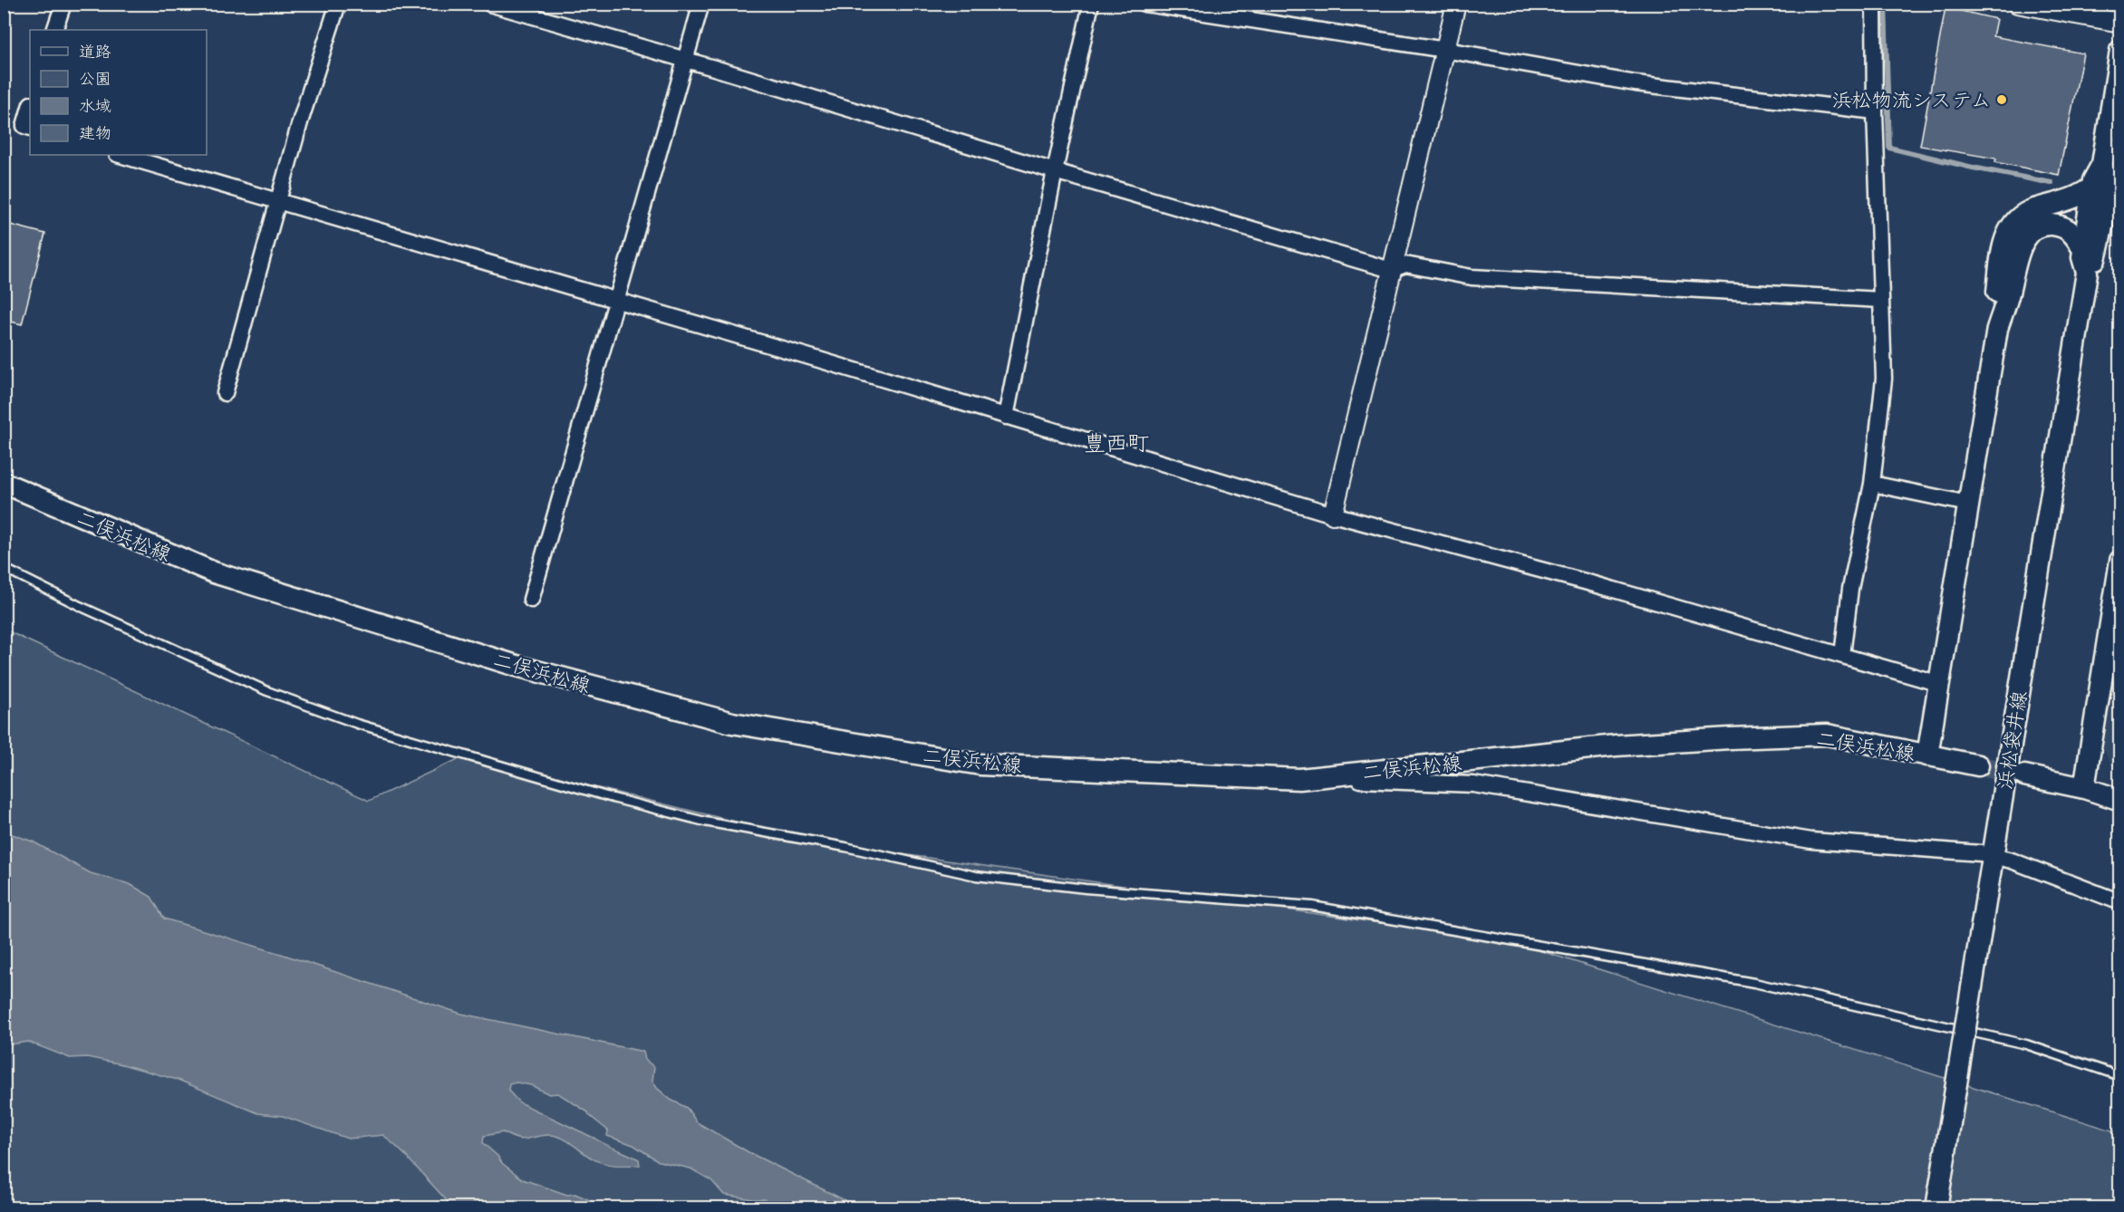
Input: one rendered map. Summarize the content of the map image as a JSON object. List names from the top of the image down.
{
  "streets": {
    "main road": ["二俣浜松線", "浜松袋井線"]
  },
  "districts": ["豊西町"],
  "places": ["浜松物流システム"],
  "legend": [
    "道路",
    "公園",
    "水域",
    "建物"
  ]
}
